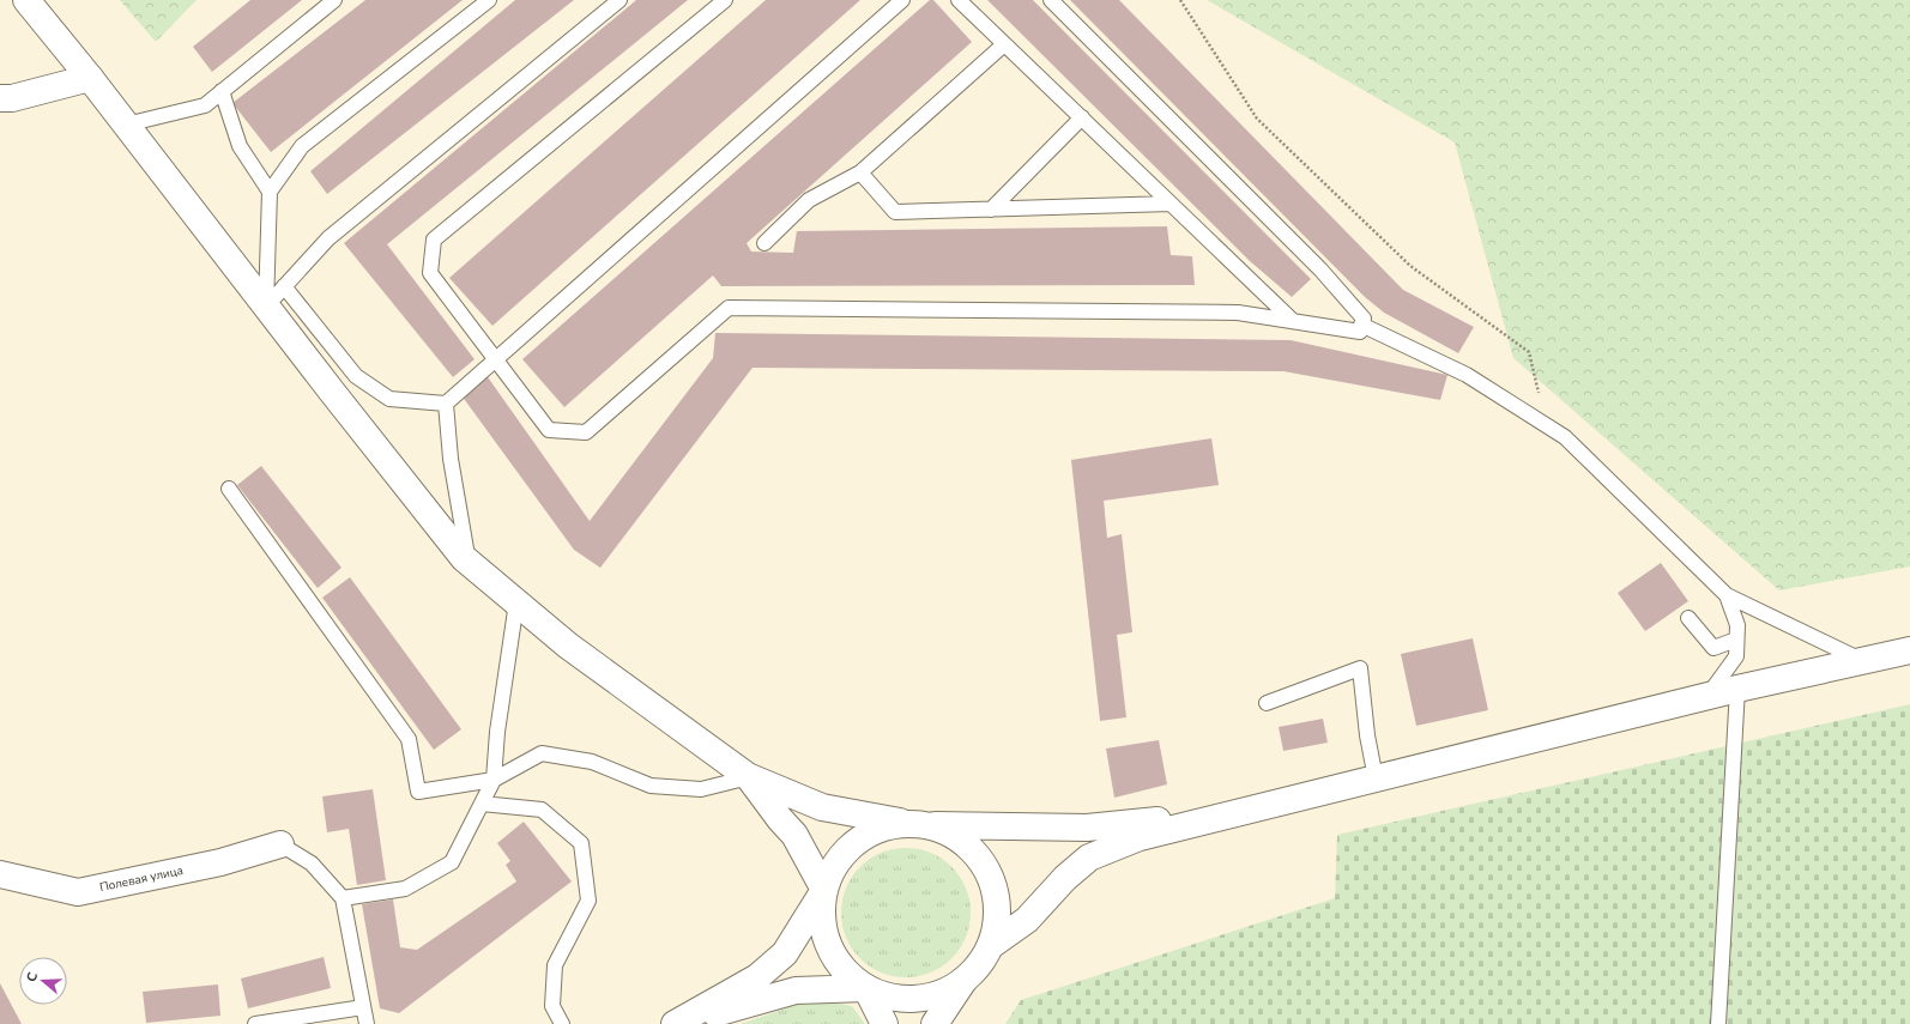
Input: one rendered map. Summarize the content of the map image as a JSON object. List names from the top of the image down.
{
  "streets": {
    "main road": ["Полевая улица"]
  },
  "north": "left"
}
